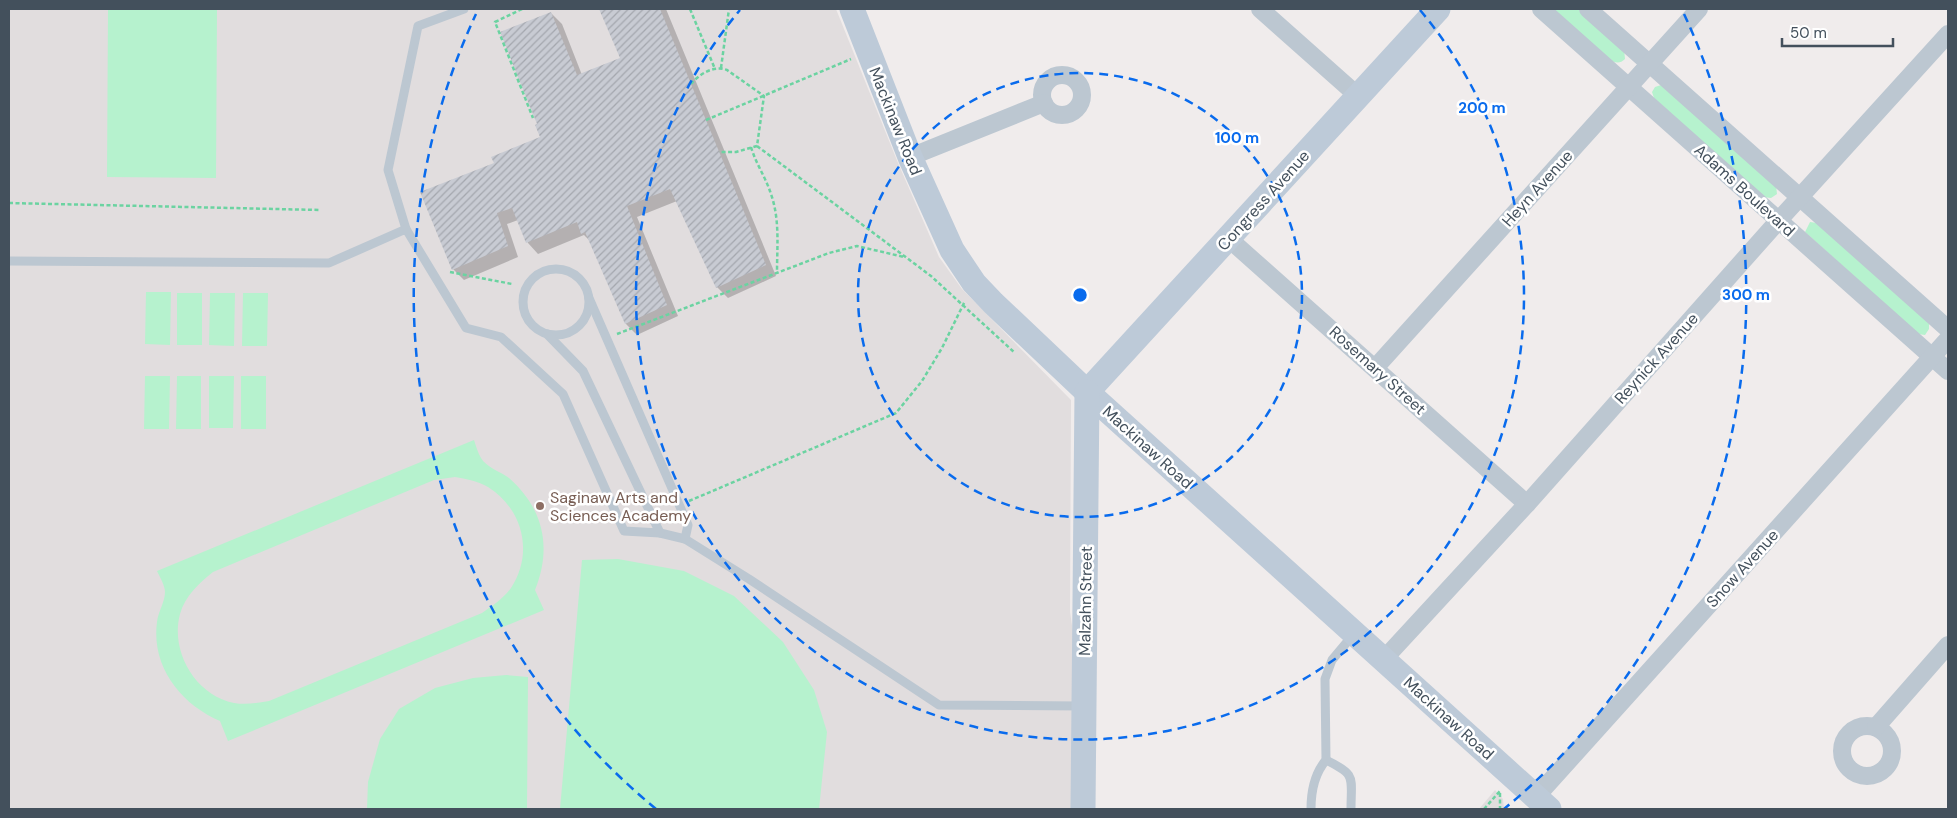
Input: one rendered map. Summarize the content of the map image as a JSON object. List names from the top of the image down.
{
  "streets": {
    "street": [
      "Mackinaw Road",
      "Heyn Avenue",
      "Adams Boulevard",
      "Congress Avenue",
      "Reynick Avenue",
      "Rosemary Street",
      "Snow Avenue",
      "Malzahn Street"
    ]
  },
  "crossings": [
    ["Mackinaw Road", "Congress Avenue"],
    ["Mackinaw Road", "Reynick Avenue"],
    ["Mackinaw Road", "Snow Avenue"],
    ["Mackinaw Road", "Malzahn Street"],
    ["Heyn Avenue", "Adams Boulevard"],
    ["Heyn Avenue", "Rosemary Street"],
    ["Adams Boulevard", "Reynick Avenue"],
    ["Adams Boulevard", "Snow Avenue"],
    ["Congress Avenue", "Rosemary Street"],
    ["Congress Avenue", "Malzahn Street"],
    ["Reynick Avenue", "Rosemary Street"]
  ],
  "places": ["Saginaw Arts and Sciences Academy"],
  "scale_bar": "50 m",
  "rings": ["200 m", "100 m", "300 m"]
}
